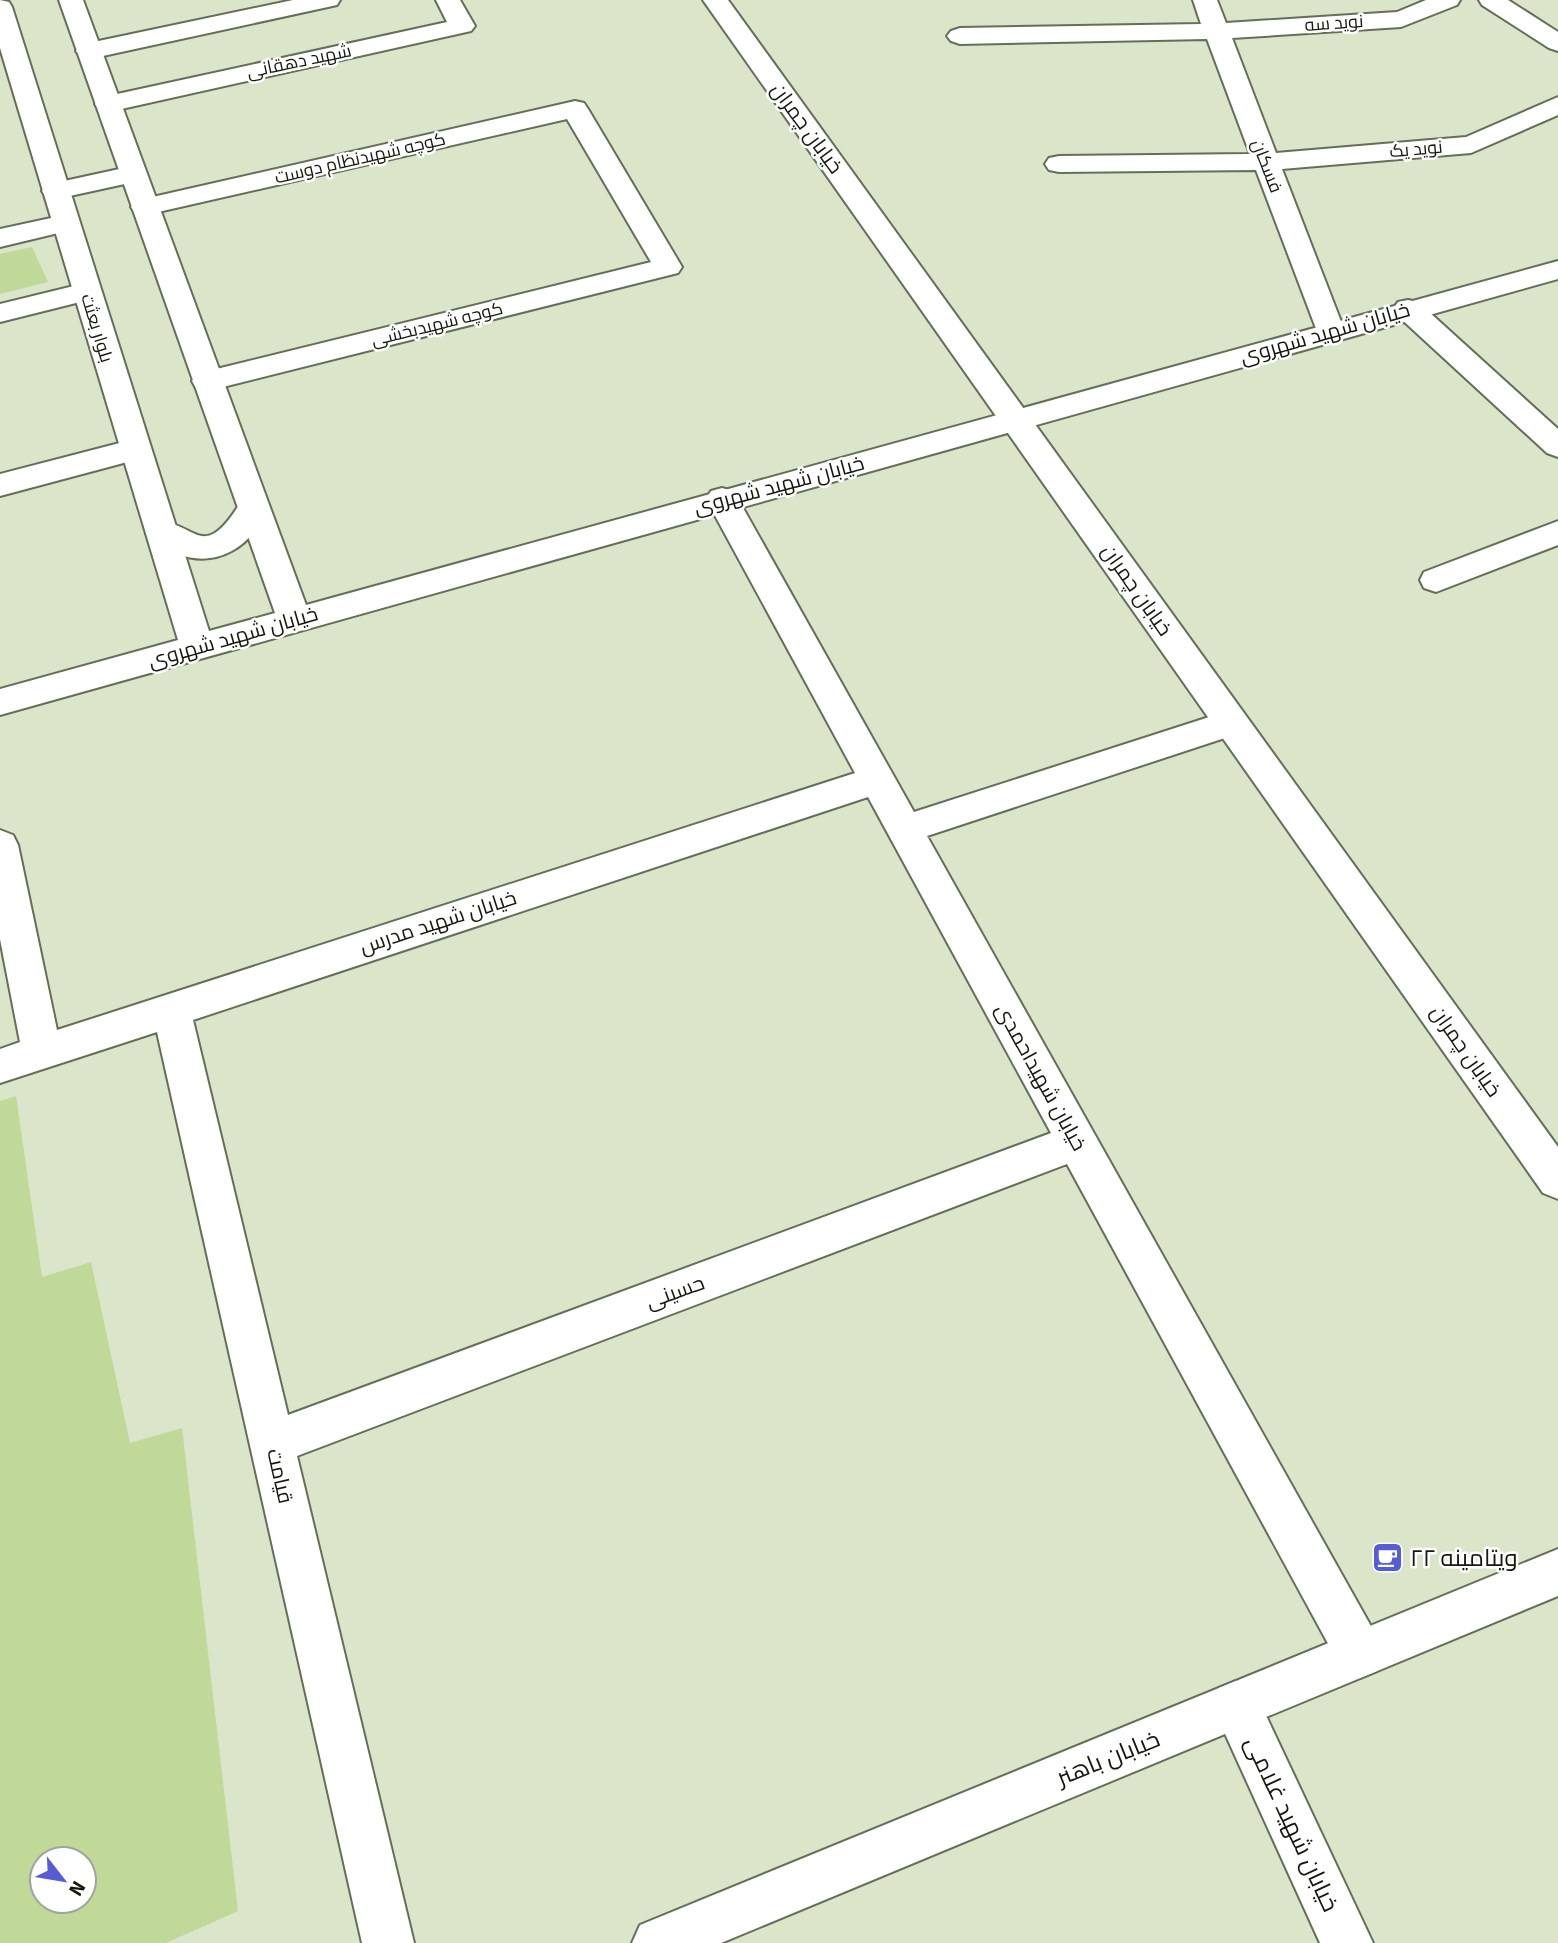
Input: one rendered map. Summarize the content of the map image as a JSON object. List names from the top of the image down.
{
  "streets": {
    "street": [
      "نوید سه",
      "شهید دهقانی",
      "خیابان چمران",
      "نوید یک",
      "کوچه شهیدنظام دوست",
      "فسکان",
      "کوچه شهیدبخشی",
      "بلوار بعثت",
      "خیابان شهید شهروی",
      "خیابان شهید مدرس",
      "خیابان شهیداحمدی",
      "حسینی",
      "قیامت",
      "خیابان باهنر",
      "خیابان شهید غلامی"
    ]
  },
  "crossings": [
    ["نوید سه", "فسکان"],
    ["خیابان چمران", "خیابان شهید شهروی"],
    ["نوید یک", "فسکان"],
    ["کوچه شهیدنظام دوست", "کوچه شهیدبخشی"],
    ["فسکان", "خیابان شهید شهروی"],
    ["بلوار بعثت", "خیابان شهید شهروی"],
    ["خیابان شهید شهروی", "خیابان شهیداحمدی"],
    ["خیابان شهید مدرس", "خیابان شهیداحمدی"],
    ["خیابان شهید مدرس", "قیامت"],
    ["خیابان شهیداحمدی", "حسینی"],
    ["خیابان شهیداحمدی", "خیابان باهنر"],
    ["حسینی", "قیامت"],
    ["خیابان باهنر", "خیابان شهید غلامی"]
  ],
  "places": {
    "cafe": ["ویتامینه ۲۲"]
  },
  "north": "bottom right"
}
